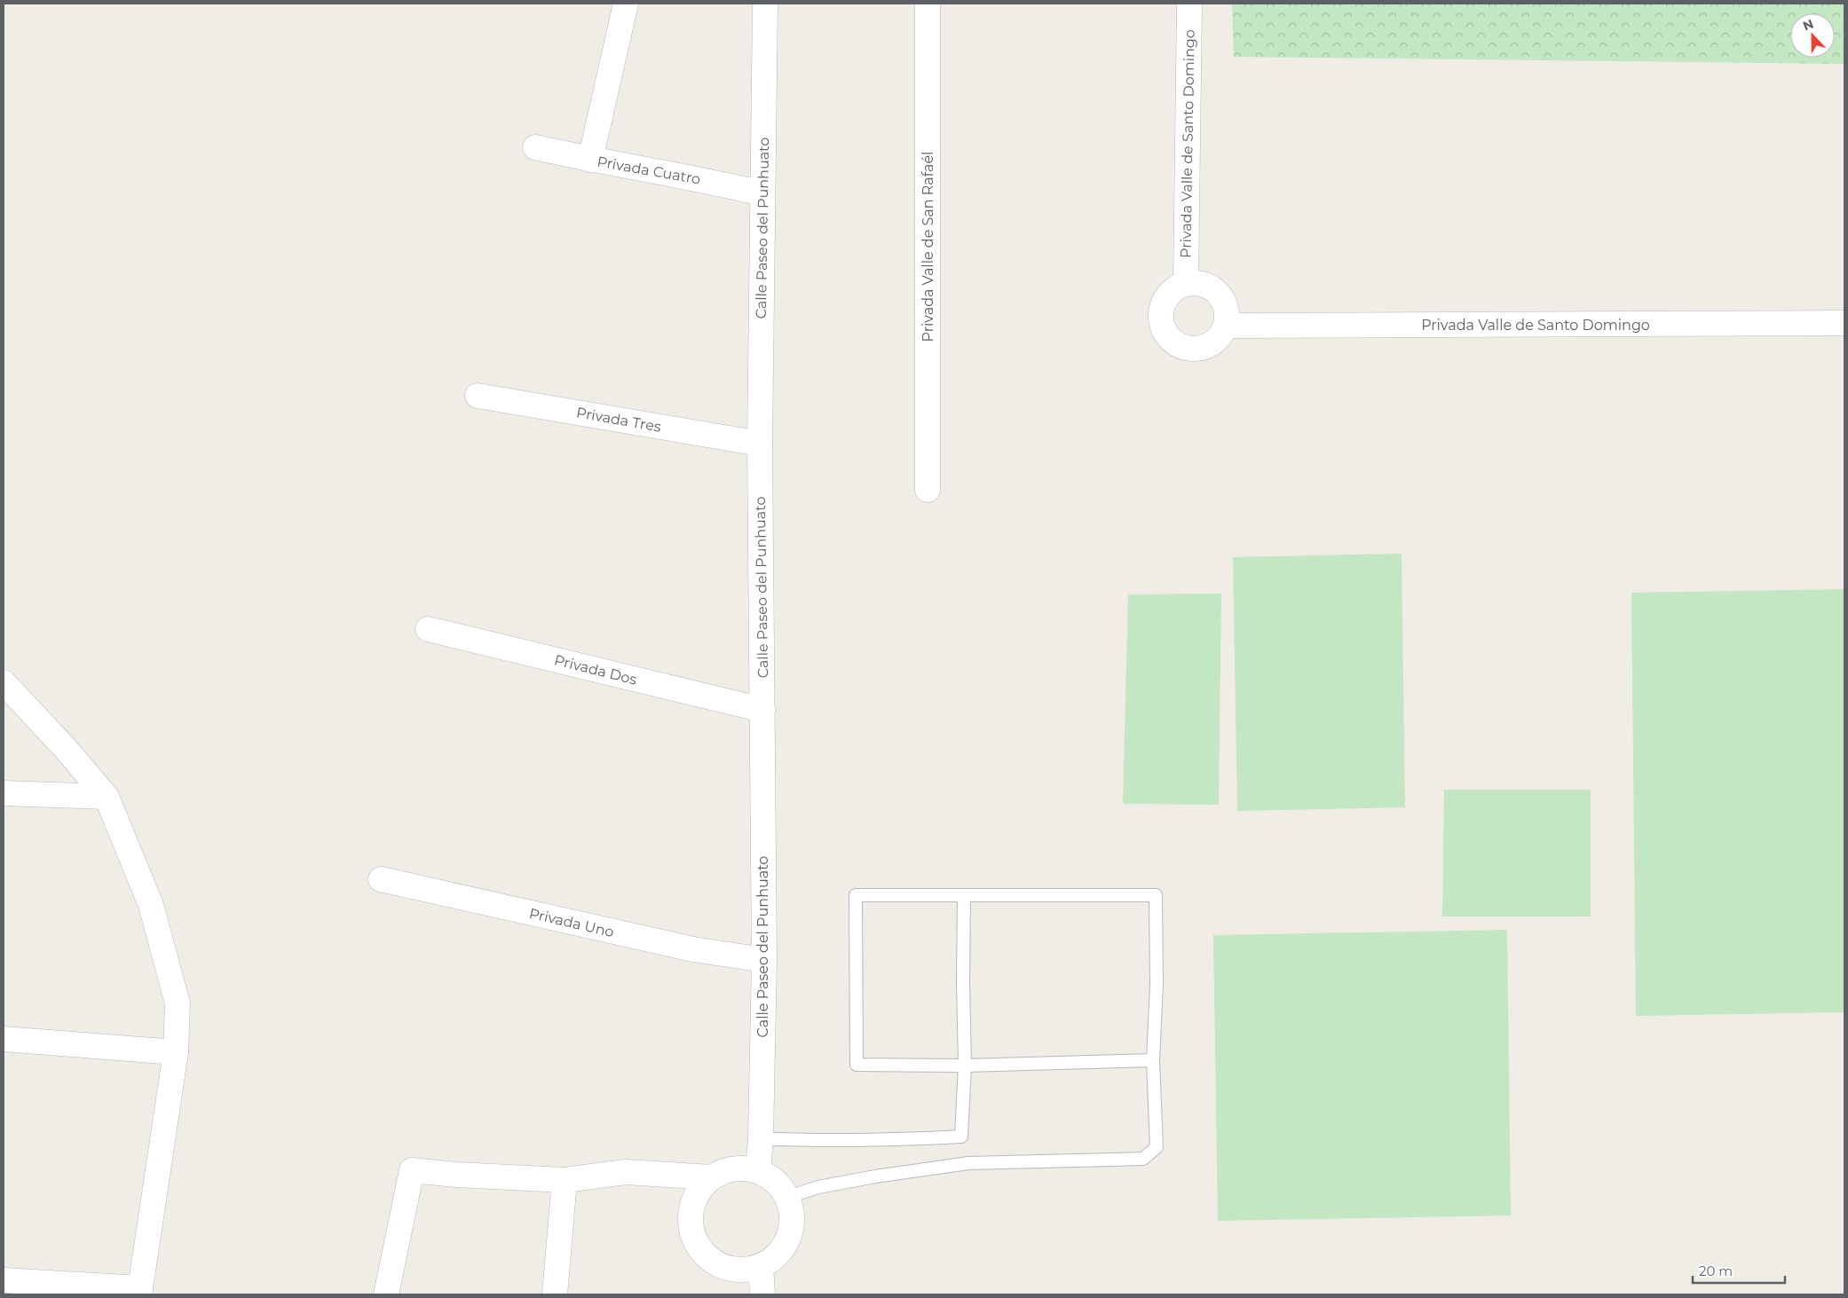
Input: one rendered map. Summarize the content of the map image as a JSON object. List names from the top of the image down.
{
  "streets": {
    "street": [
      "Privada Valle de Santo Domingo",
      "Privada Cuatro",
      "Calle Paseo del Punhuato",
      "Privada Valle de San Rafaél",
      "Privada Tres",
      "Privada Dos",
      "Privada Uno"
    ]
  },
  "crossings": [
    ["Privada Cuatro", "Calle Paseo del Punhuato"],
    ["Calle Paseo del Punhuato", "Privada Tres"],
    ["Calle Paseo del Punhuato", "Privada Dos"],
    ["Calle Paseo del Punhuato", "Privada Uno"]
  ],
  "scale_bar": "20 m",
  "north": "top"
}
